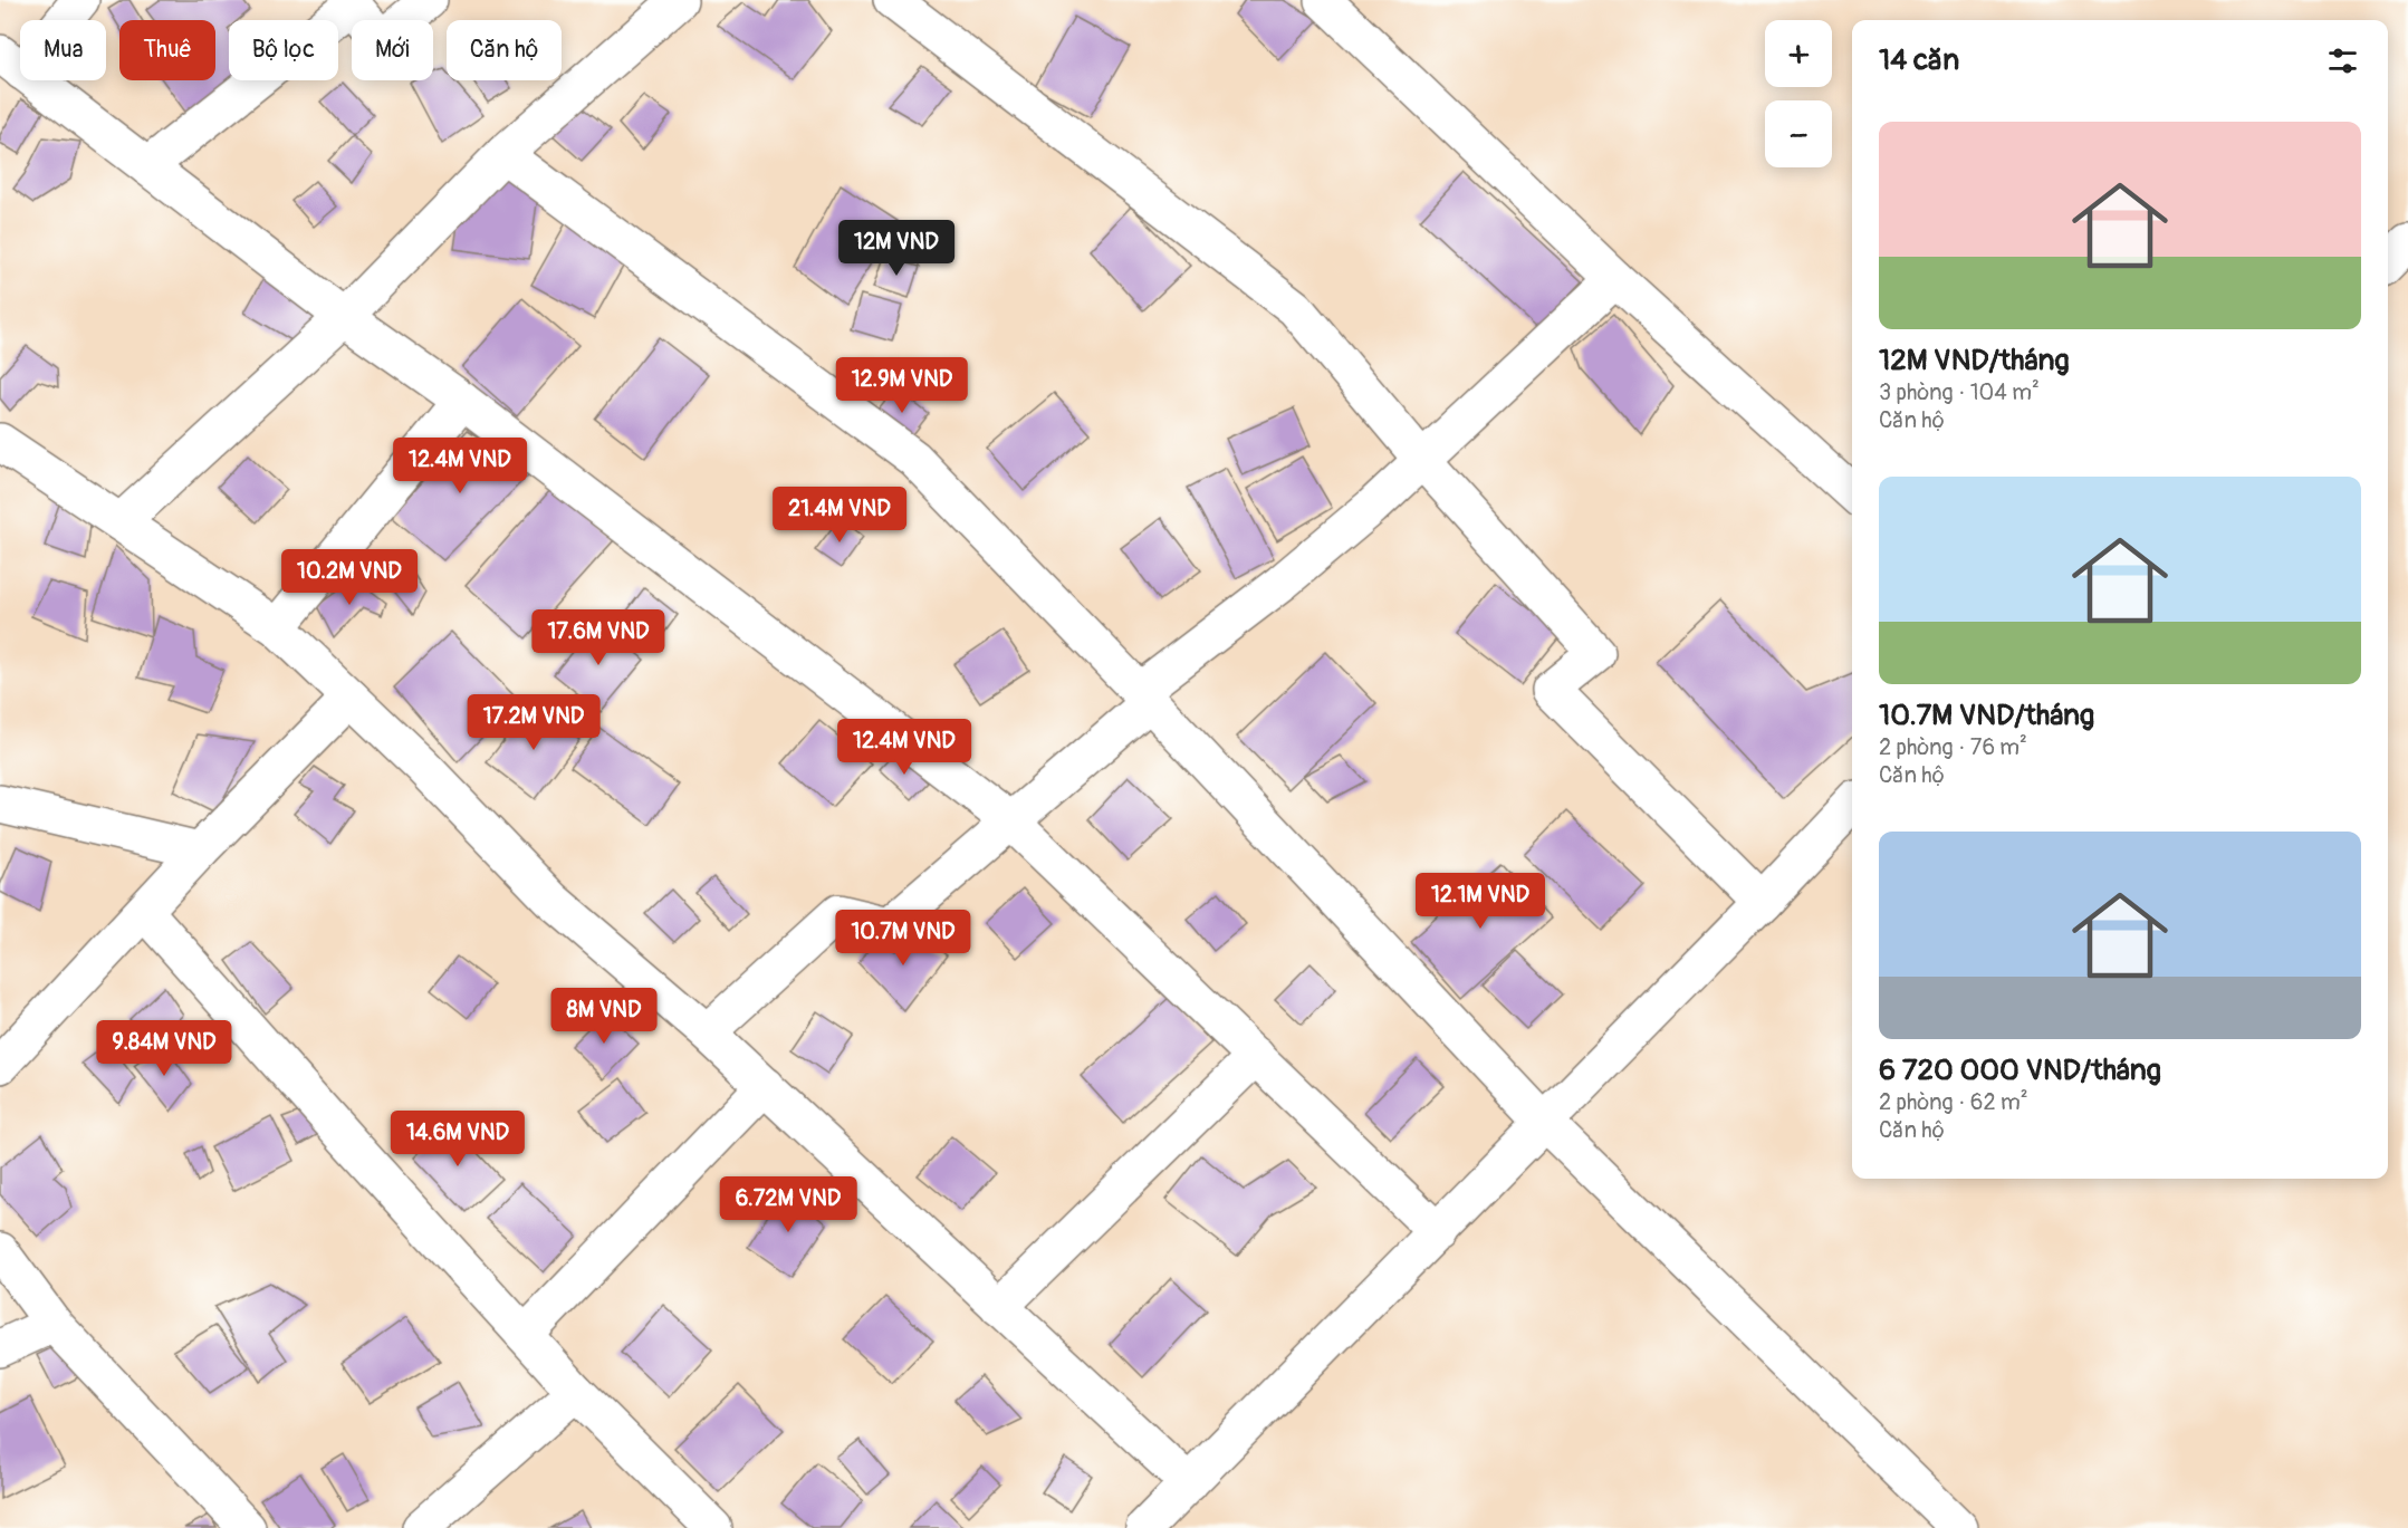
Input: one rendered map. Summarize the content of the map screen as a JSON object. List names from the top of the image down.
{
  "page": {
    "map_buttons": ["+", "−"],
    "chip": [
      "Mua",
      "Thuê",
      "Bộ lọc",
      "Mới",
      "Căn hộ"
    ],
    "heading": "14 căn",
    "list": [
      {
        "name": "12M VND/tháng",
        "note": "3 phòng · 104 m² · Căn hộ"
      },
      {
        "name": "10.7M VND/tháng",
        "note": "2 phòng · 76 m² · Căn hộ"
      },
      {
        "name": "6 720 000 VND/tháng",
        "note": "2 phòng · 62 m² · Căn hộ"
      }
    ],
    "price": [
      "12M VND",
      "12.9M VND",
      "12.4M VND",
      "21.4M VND",
      "10.2M VND",
      "17.6M VND",
      "17.2M VND",
      "12.4M VND",
      "12.1M VND",
      "10.7M VND",
      "8M VND",
      "9.84M VND",
      "14.6M VND",
      "6.72M VND"
    ]
  }
}
